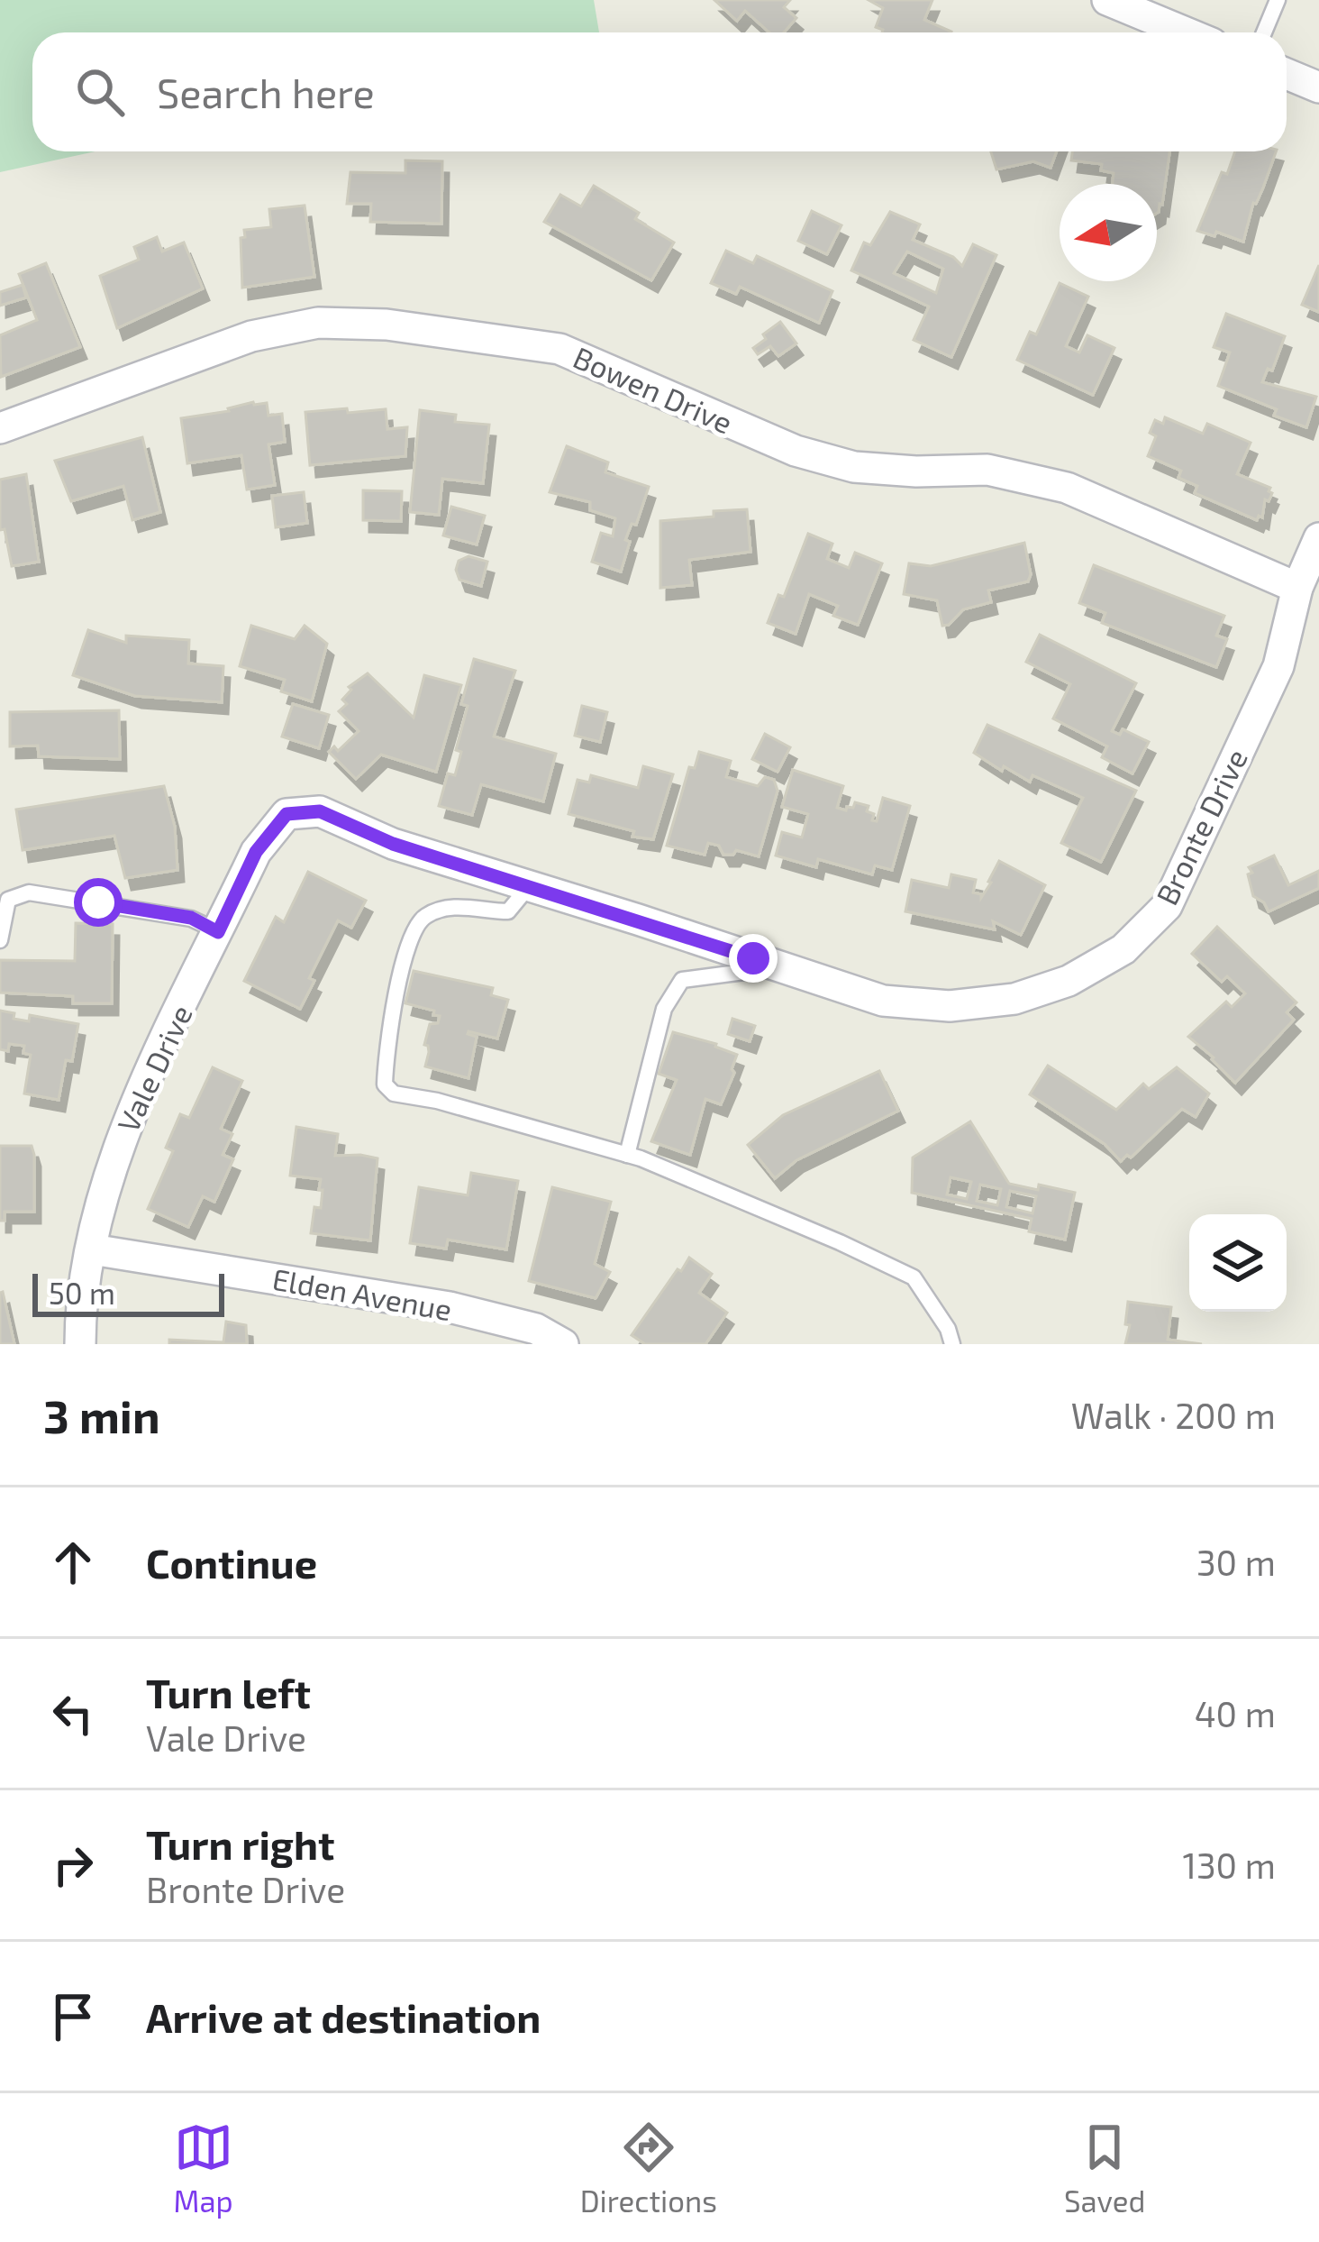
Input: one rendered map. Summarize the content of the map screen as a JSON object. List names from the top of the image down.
{
  "streets": {
    "street": [
      "Bowen Drive",
      "Bronte Drive",
      "Vale Drive",
      "Elden Avenue"
    ]
  },
  "crossings": [
    ["Bowen Drive", "Bronte Drive"],
    ["Bronte Drive", "Vale Drive"],
    ["Vale Drive", "Elden Avenue"]
  ],
  "scale_bar": "50 m",
  "north": "left",
  "page": {
    "search": "Search here",
    "scale": "50 m",
    "heading": ["3 min", "Walk · 200 m"],
    "list": [
      ["Continue", "30 m"],
      ["Turn left", "Vale Drive", "40 m"],
      ["Turn right", "Bronte Drive", "130 m"],
      "Arrive at destination"
    ],
    "nav": ["Map", "Directions", "Saved"]
  }
}
